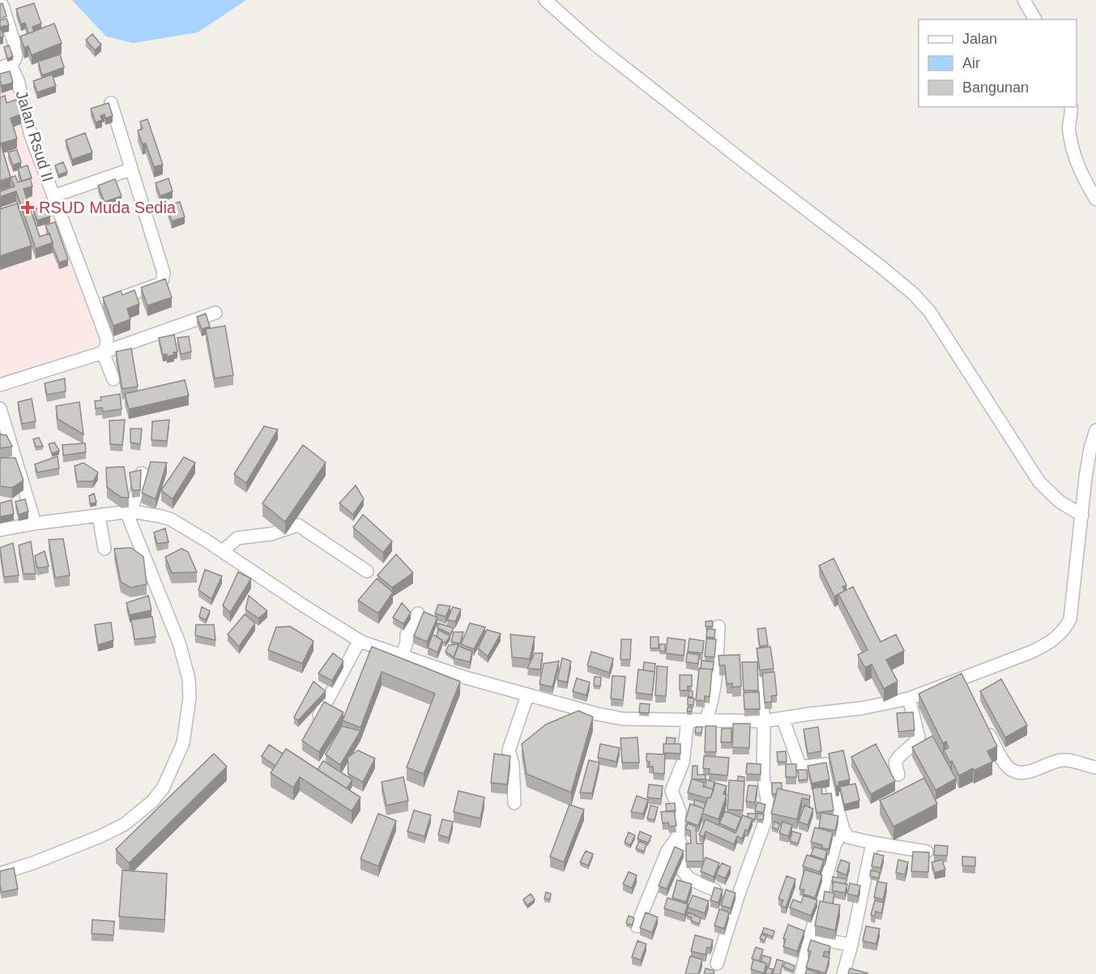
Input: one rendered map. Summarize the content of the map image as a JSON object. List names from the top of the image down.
{
  "streets": {
    "street": ["Jalan Rsud II"]
  },
  "places": {
    "health": ["RSUD Muda Sedia"]
  },
  "legend": ["Jalan", "Air", "Bangunan"]
}
